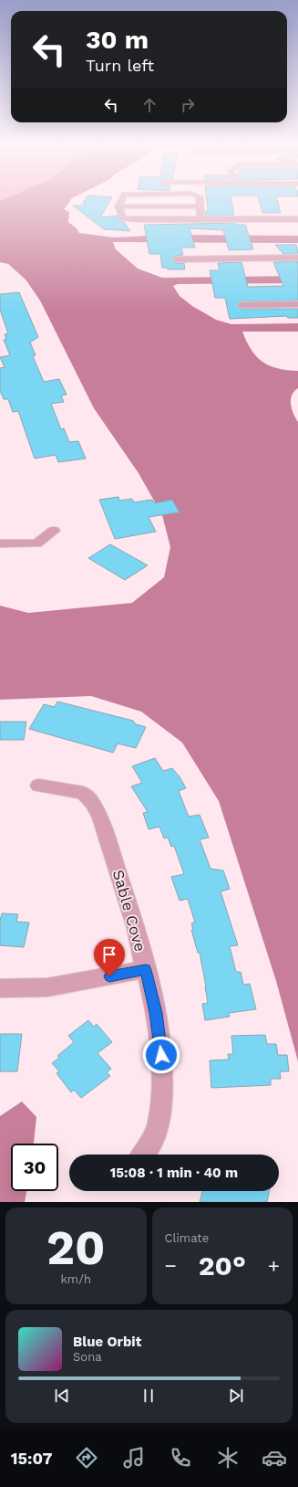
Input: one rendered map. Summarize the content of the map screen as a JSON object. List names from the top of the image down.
{
  "streets": {
    "street": ["Sable Cove"]
  },
  "page": {
    "turn": ["30 m", "Turn left"],
    "limit": "30",
    "trip": "15:08 · 1 min · 40 m",
    "tile": [
      ["20", "km/h"],
      "Climate"
    ],
    "heat": ["−", "20°", "+"],
    "song": ["Blue Orbit", "Sona"],
    "tabs": "15:07"
  }
}
